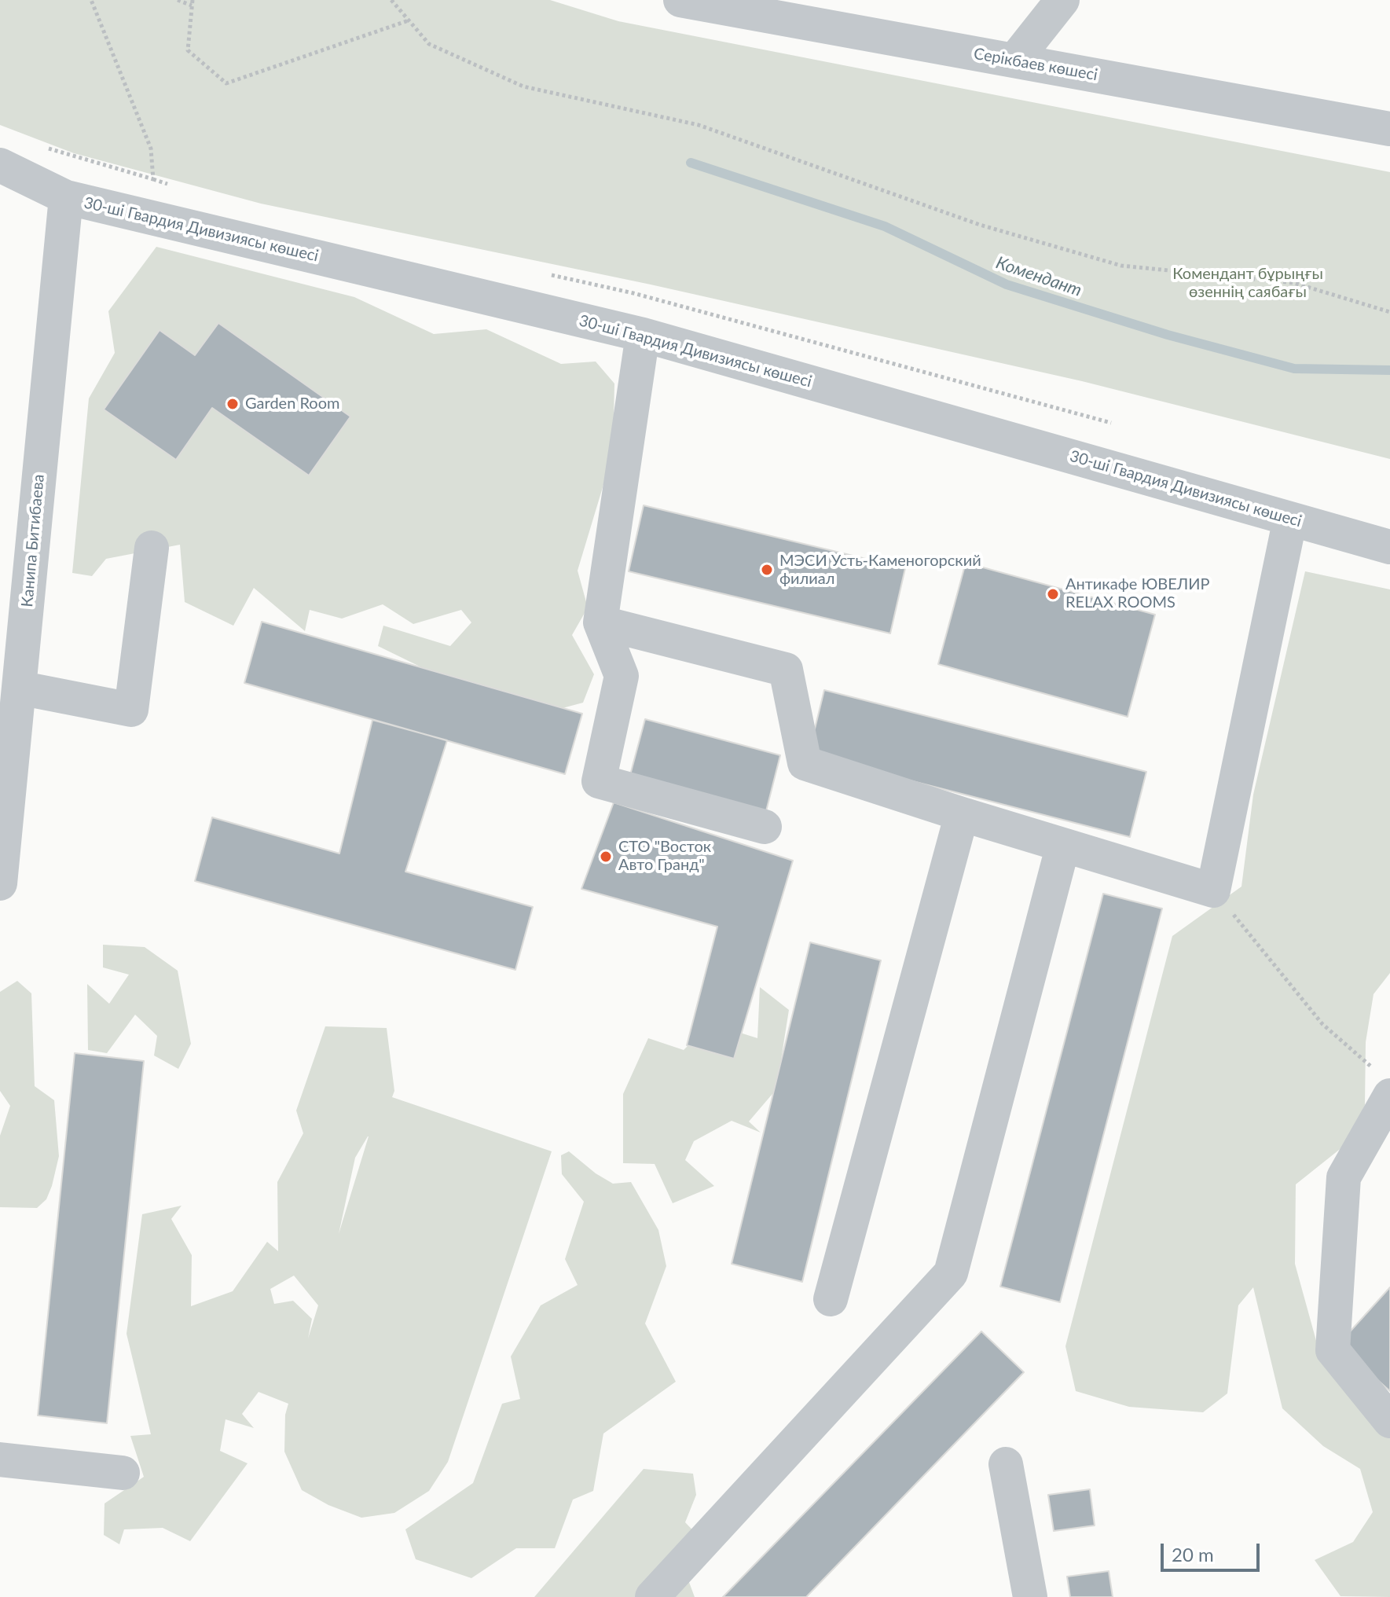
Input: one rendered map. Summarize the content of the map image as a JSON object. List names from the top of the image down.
{
  "streets": {
    "street": ["Серікбаев көшесі", "30-ші Гвардия Дивизиясы көшесі", "Канипа Битибаева"]
  },
  "crossings": [
    ["30-ші Гвардия Дивизиясы көшесі", "Канипа Битибаева"]
  ],
  "water": ["Комендант"],
  "parks": ["Комендант бұрыңғы өзеннің саябағы"],
  "places": [
    "Garden Room",
    "МЭСИ Усть-Каменогорский филиал",
    "Антикафе ЮВЕЛИР RELAX ROOMS",
    "СТО \"Восток Авто Гранд\""
  ],
  "scale_bar": "20 m"
}
